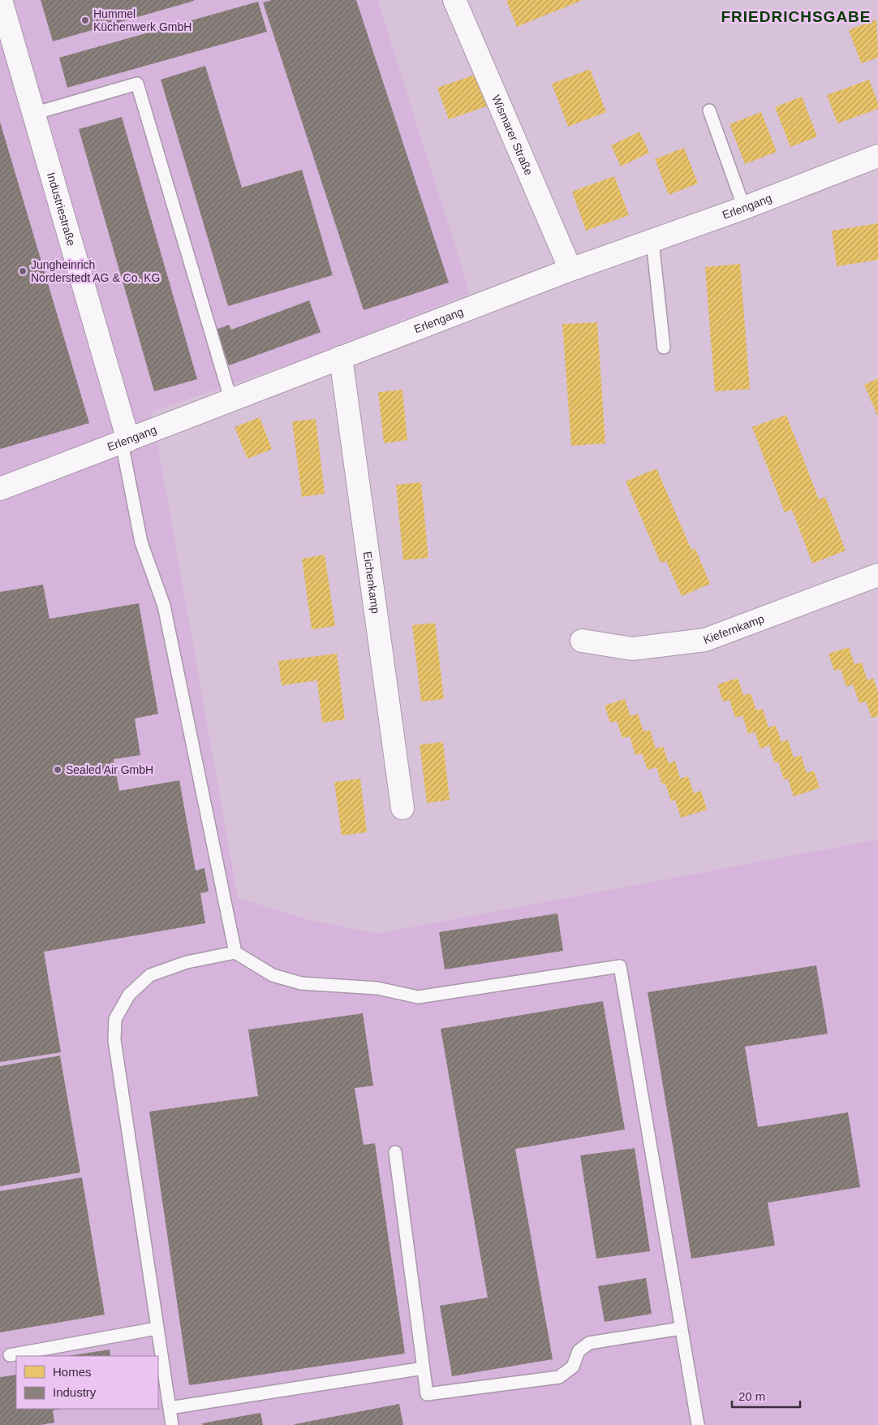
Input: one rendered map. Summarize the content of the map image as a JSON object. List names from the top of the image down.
{
  "streets": {
    "street": [
      "Wismarer Straße",
      "Erlengang",
      "Industriestraße",
      "Eichenkamp",
      "Kiefernkamp"
    ]
  },
  "crossings": [
    ["Wismarer Straße", "Erlengang"],
    ["Erlengang", "Industriestraße"],
    ["Erlengang", "Eichenkamp"]
  ],
  "districts": ["FRIEDRICHSGABE"],
  "places": ["Hummel Küchenwerk GmbH", "Jungheinrich Norderstedt AG & Co. KG", "Sealed Air GmbH"],
  "legend": ["Homes", "Industry"],
  "scale_bar": "20 m"
}
